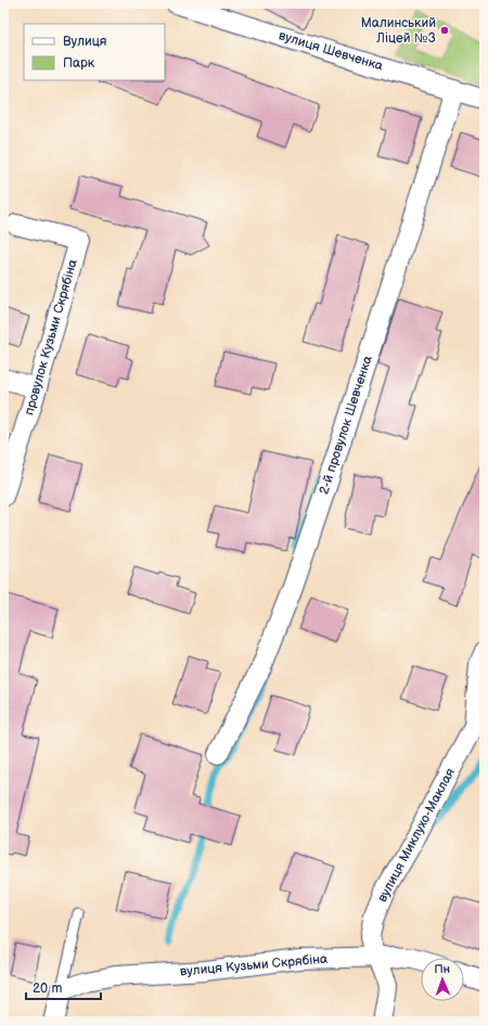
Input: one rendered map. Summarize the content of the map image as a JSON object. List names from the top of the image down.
{
  "streets": {
    "street": [
      "вулиця Шевченка",
      "провулок Кузьми Скрябіна",
      "2-й провулок Шевченка",
      "вулиця Миклухо-Маклая",
      "вулиця Кузьми Скрябіна"
    ]
  },
  "crossings": [
    ["вулиця Шевченка", "2-й провулок Шевченка"],
    ["вулиця Миклухо-Маклая", "вулиця Кузьми Скрябіна"]
  ],
  "places": ["Малинський Ліцей №3"],
  "legend": ["Вулиця", "Парк"],
  "scale_bar": "20 m",
  "north": "top"
}
